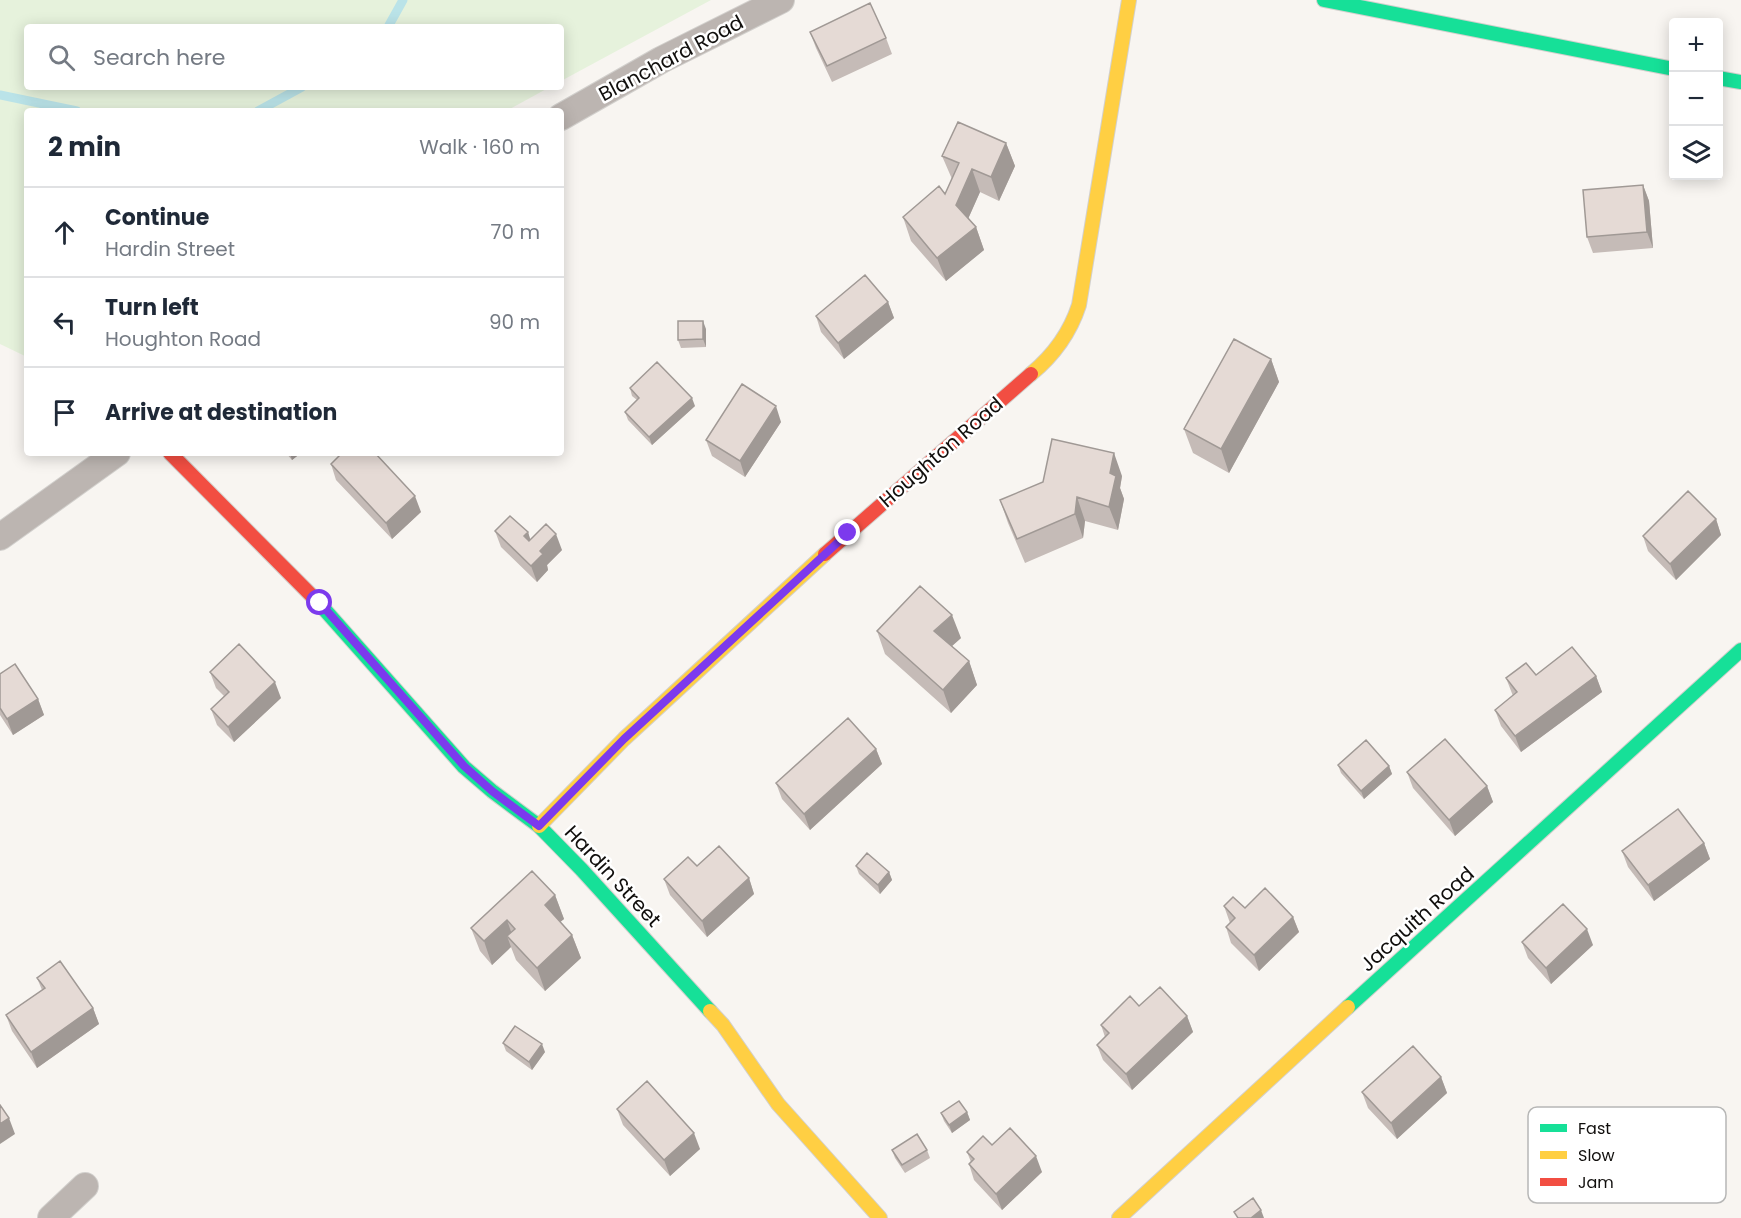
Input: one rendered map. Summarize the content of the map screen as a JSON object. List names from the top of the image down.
{
  "streets": {
    "street": [
      "Blanchard Road",
      "Houghton Road",
      "Hardin Street",
      "Jacquith Road"
    ]
  },
  "crossings": [
    ["Houghton Road", "Hardin Street"]
  ],
  "legend": ["Fast", "Slow", "Jam"],
  "page": {
    "map_buttons": ["+", "−"],
    "search": "Search here",
    "heading": ["2 min", "Walk · 160 m"],
    "list": [
      ["Continue", "Hardin Street", "70 m"],
      ["Turn left", "Houghton Road", "90 m"],
      "Arrive at destination"
    ]
  }
}
